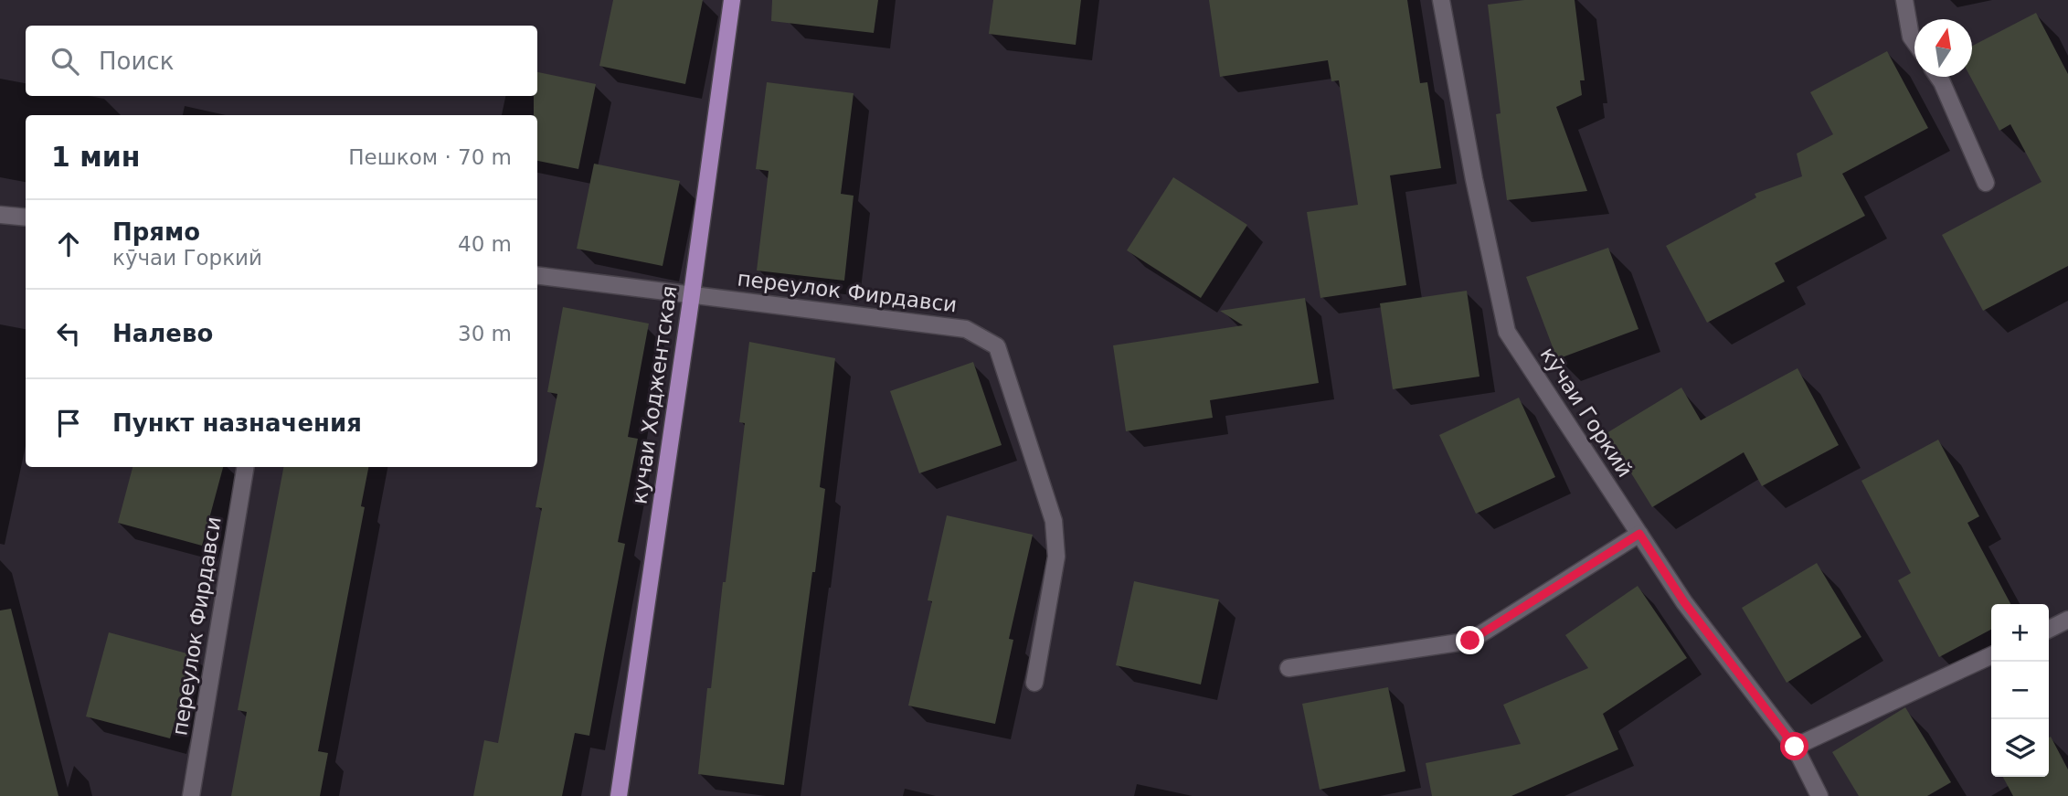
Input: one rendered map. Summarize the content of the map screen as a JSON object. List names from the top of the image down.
{
  "streets": {
    "main road": ["кучаи Ходжентская"],
    "street": ["переулок Фирдавси", "кӯчаи Горкий"]
  },
  "crossings": [
    ["переулок Фирдавси", "кучаи Ходжентская"]
  ],
  "north": "top",
  "page": {
    "search": "Поиск",
    "heading": ["1 мин", "Пешком · 70 m"],
    "list": [
      ["Прямо", "кӯчаи Горкий", "40 m"],
      ["Налево", "30 m"],
      "Пункт назначения"
    ],
    "map_buttons": ["+", "−"]
  }
}
